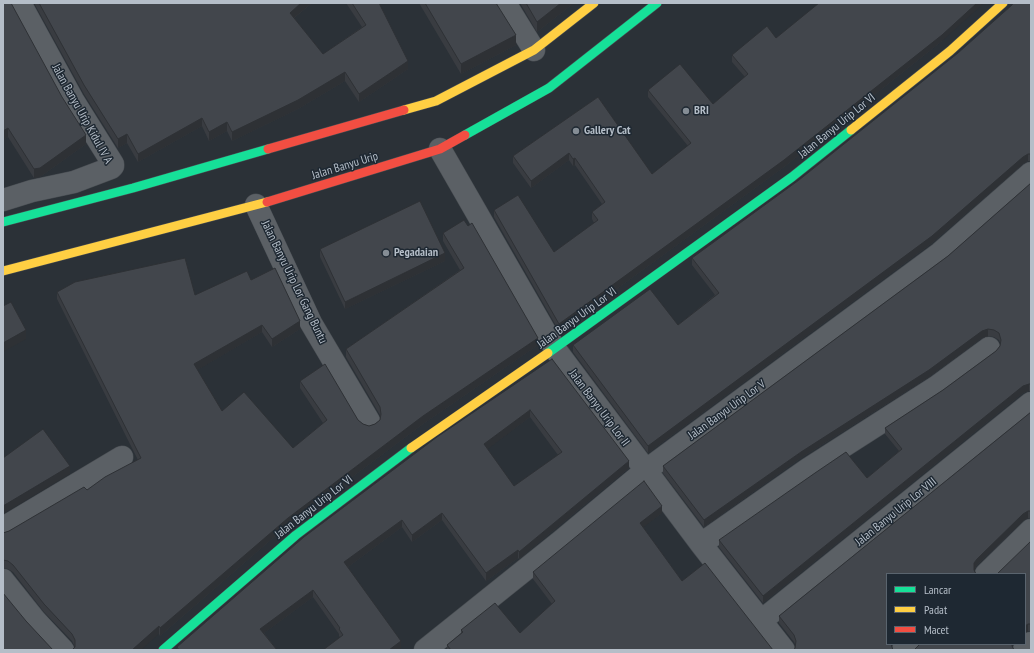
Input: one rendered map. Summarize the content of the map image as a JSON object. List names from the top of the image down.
{
  "streets": {
    "main road": ["Jalan Banyu Urip Lor VI", "Jalan Banyu Urip"],
    "street": [
      "Jalan Banyu Urip Kidul IV A",
      "Jalan Banyu Urip Lor Gang Buntu",
      "Jalan Banyu Urip Lor II",
      "Jalan Banyu Urip Lor V",
      "Jalan Banyu Urip Lor VIII"
    ]
  },
  "crossings": [
    ["Jalan Banyu Urip Lor VI", "Jalan Banyu Urip Lor II"],
    ["Jalan Banyu Urip", "Jalan Banyu Urip Lor Gang Buntu"],
    ["Jalan Banyu Urip", "Jalan Banyu Urip Lor II"],
    ["Jalan Banyu Urip Lor II", "Jalan Banyu Urip Lor V"],
    ["Jalan Banyu Urip Lor II", "Jalan Banyu Urip Lor VIII"]
  ],
  "places": ["BRI", "Gallery Cat", "Pegadaian"],
  "legend": ["Lancar", "Padat", "Macet"]
}
